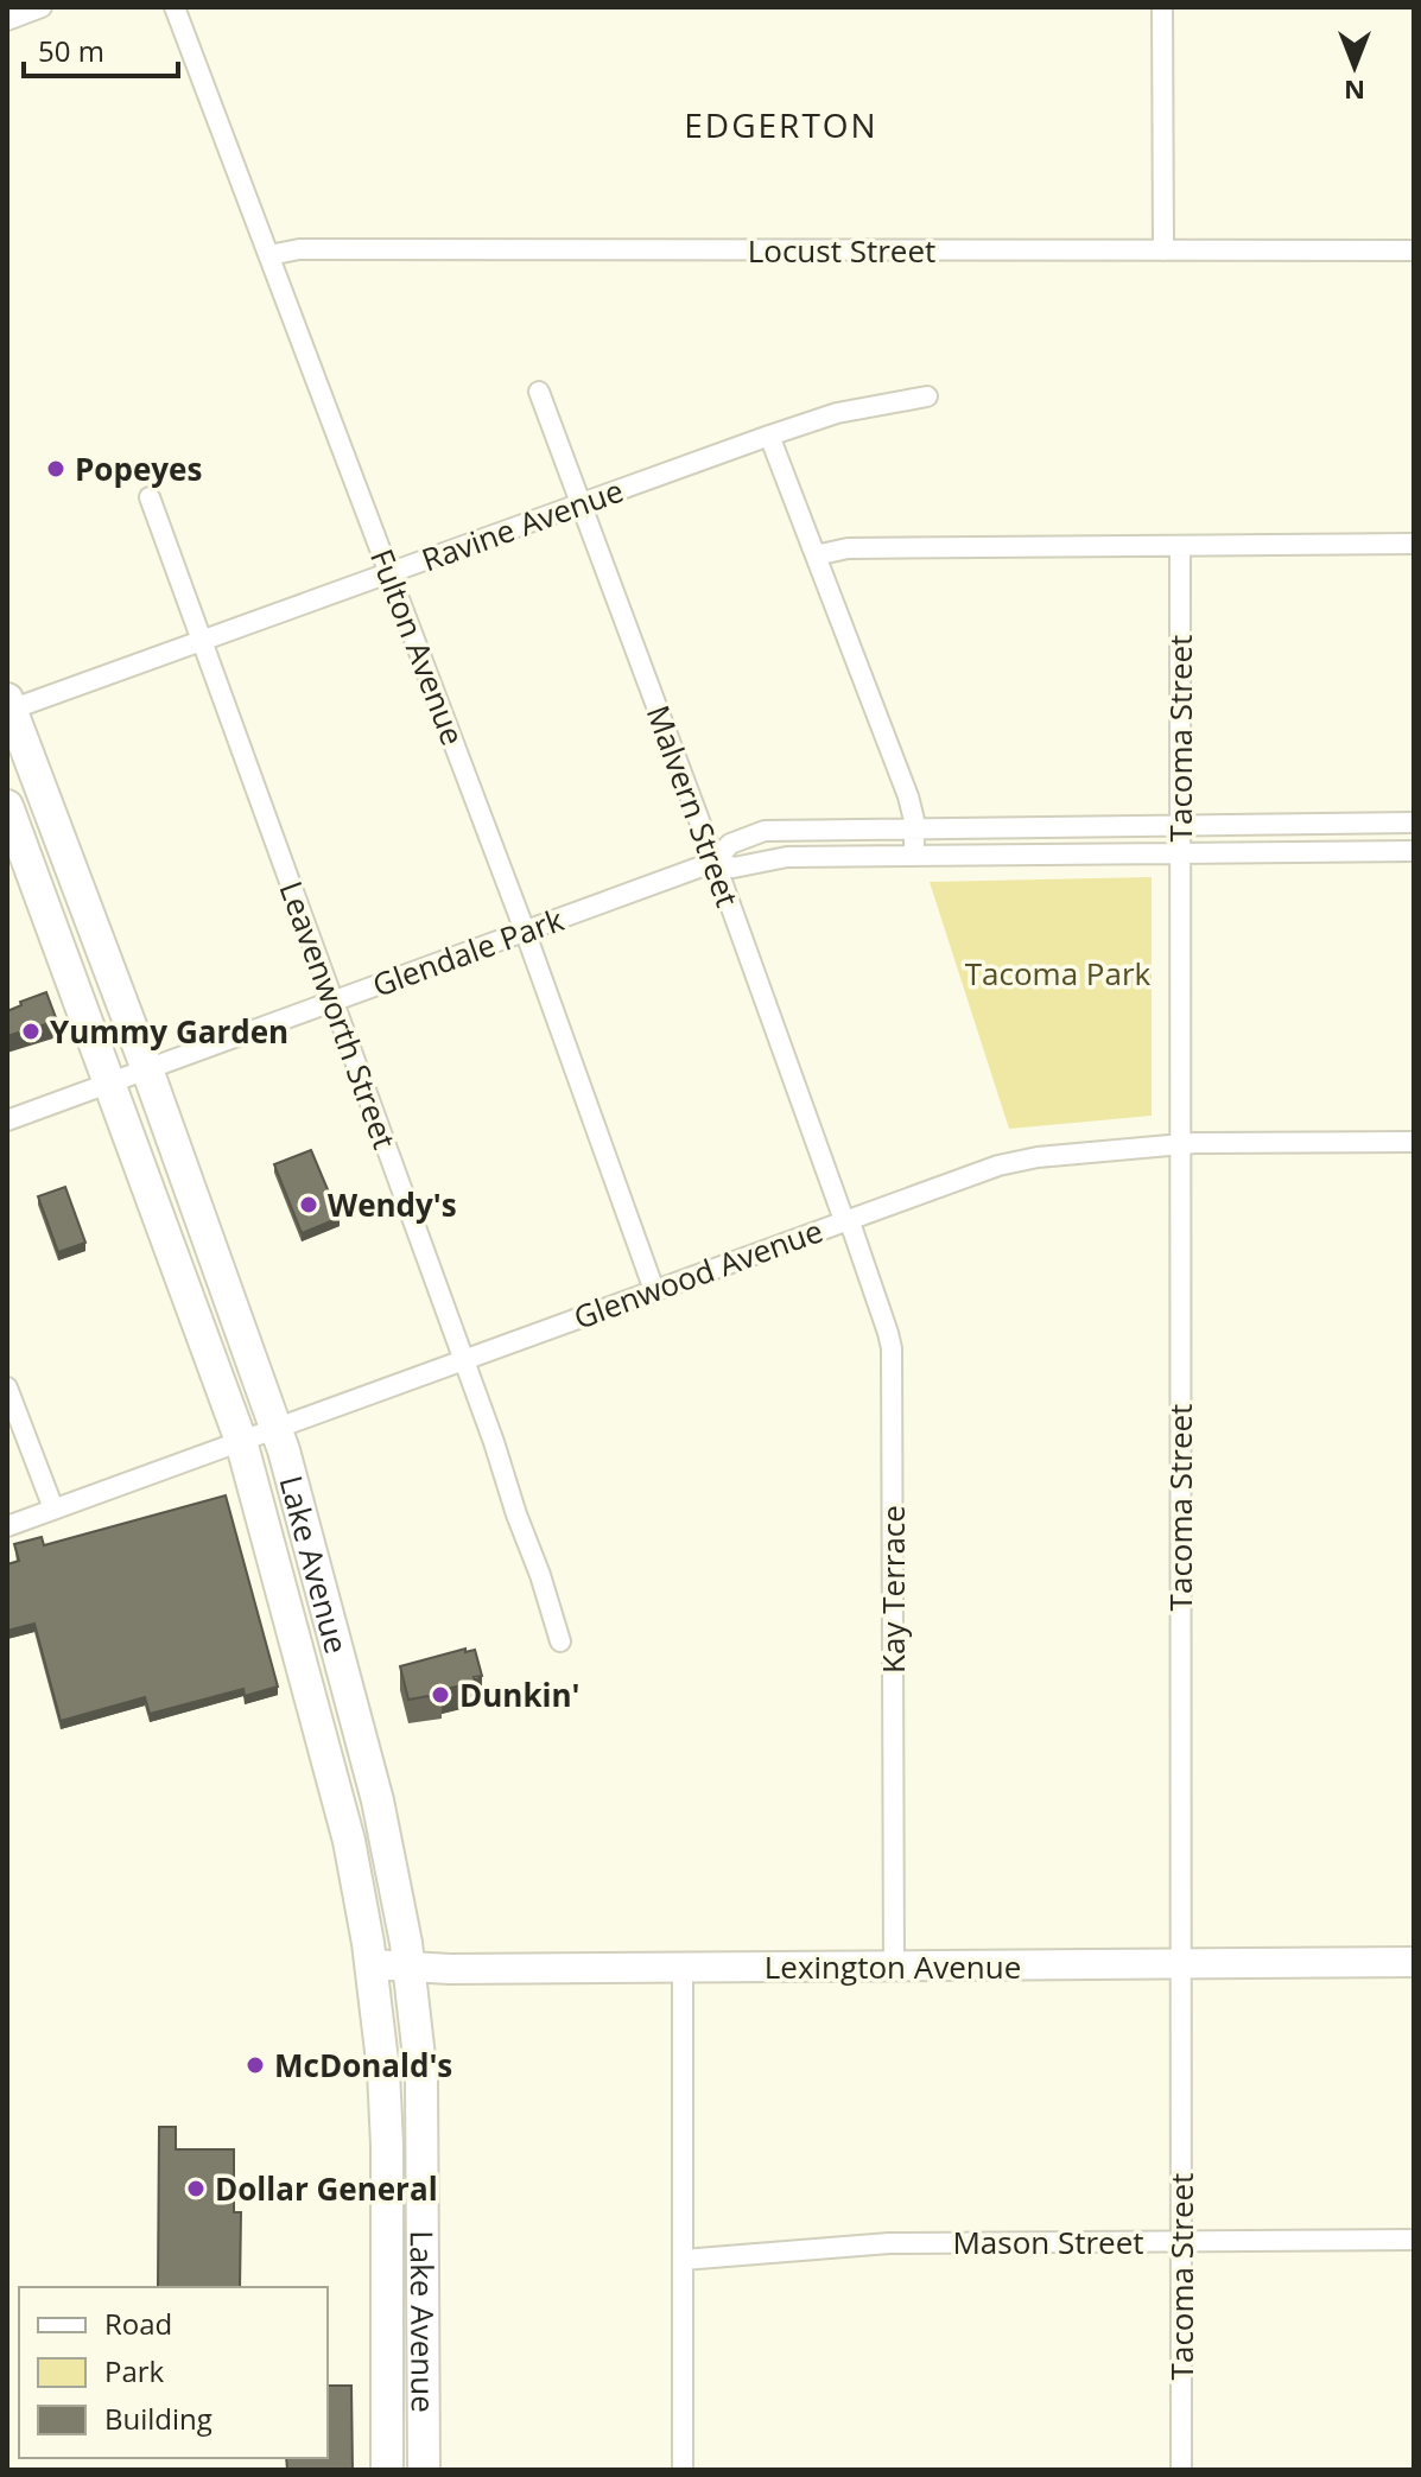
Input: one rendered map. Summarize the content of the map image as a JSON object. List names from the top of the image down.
{
  "streets": {
    "main road": ["Lake Avenue", "Lexington Avenue"],
    "street": [
      "Locust Street",
      "Ravine Avenue",
      "Fulton Avenue",
      "Tacoma Street",
      "Malvern Street",
      "Glendale Park",
      "Leavenworth Street",
      "Glenwood Avenue",
      "Kay Terrace",
      "Mason Street"
    ]
  },
  "crossings": [
    ["Locust Street", "Fulton Avenue"],
    ["Ravine Avenue", "Fulton Avenue"],
    ["Ravine Avenue", "Malvern Street"],
    ["Ravine Avenue", "Leavenworth Street"],
    ["Ravine Avenue", "Lake Avenue"],
    ["Fulton Avenue", "Glendale Park"],
    ["Fulton Avenue", "Glenwood Avenue"],
    ["Tacoma Street", "Glendale Park"],
    ["Tacoma Street", "Glenwood Avenue"],
    ["Tacoma Street", "Lexington Avenue"],
    ["Tacoma Street", "Mason Street"],
    ["Malvern Street", "Glendale Park"],
    ["Malvern Street", "Glenwood Avenue"],
    ["Malvern Street", "Kay Terrace"],
    ["Glendale Park", "Leavenworth Street"],
    ["Glendale Park", "Lake Avenue"],
    ["Leavenworth Street", "Glenwood Avenue"],
    ["Glenwood Avenue", "Lake Avenue"],
    ["Glenwood Avenue", "Kay Terrace"],
    ["Lake Avenue", "Lexington Avenue"],
    ["Kay Terrace", "Lexington Avenue"]
  ],
  "districts": ["EDGERTON"],
  "parks": ["Tacoma Park"],
  "places": [
    "Popeyes",
    "Yummy Garden",
    "Wendy's",
    "Dunkin'",
    "McDonald's",
    "Dollar General"
  ],
  "legend": ["Road", "Park", "Building"],
  "scale_bar": "50 m",
  "north": "bottom"
}
